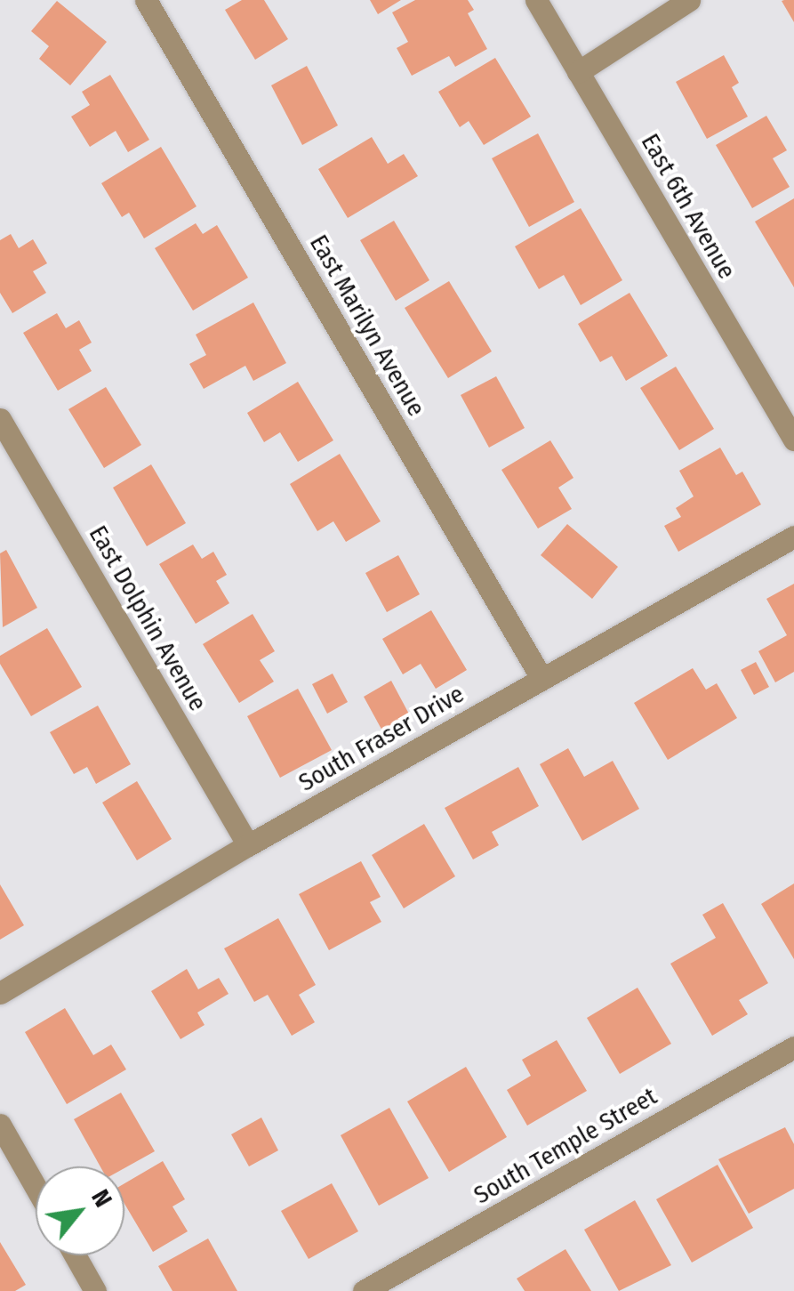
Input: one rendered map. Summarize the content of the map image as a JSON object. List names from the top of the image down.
{
  "streets": {
    "street": [
      "East 6th Avenue",
      "East Marilyn Avenue",
      "East Dolphin Avenue",
      "South Fraser Drive",
      "South Temple Street"
    ]
  },
  "crossings": [
    ["East Marilyn Avenue", "South Fraser Drive"],
    ["East Dolphin Avenue", "South Fraser Drive"]
  ],
  "north": "top right"
}
